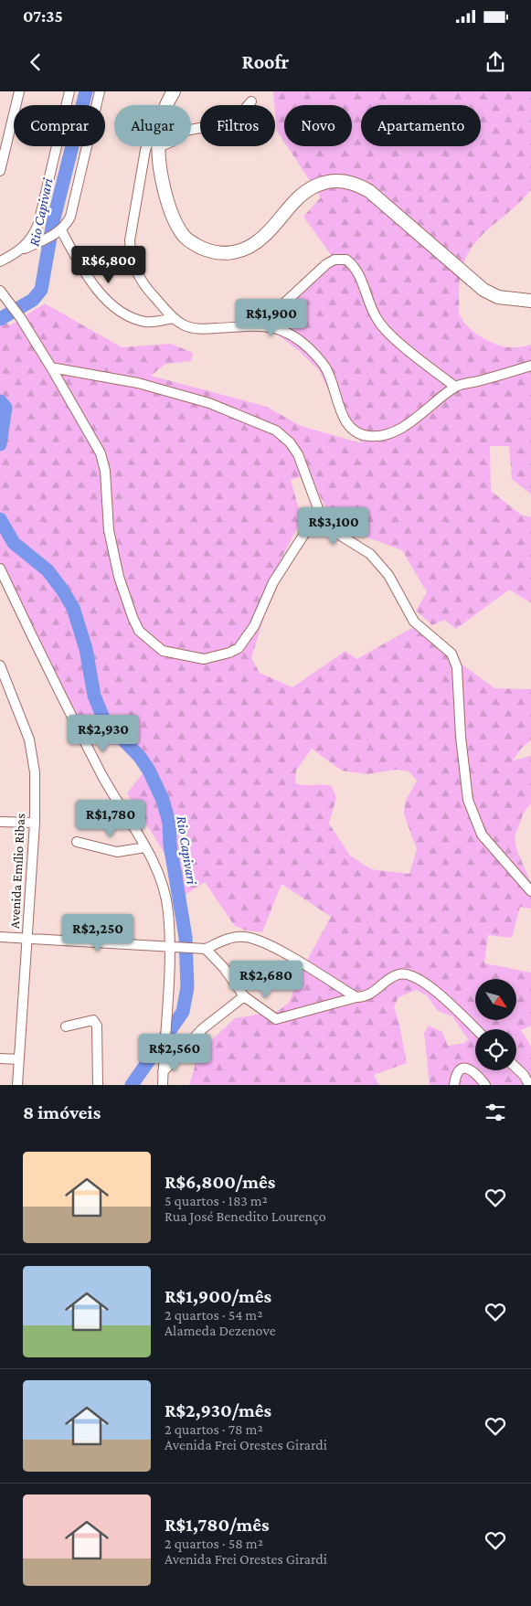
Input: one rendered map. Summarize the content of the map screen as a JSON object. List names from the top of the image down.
{
  "streets": {
    "street": ["Avenida Emílio Ribas"]
  },
  "water": ["Rio Capivari"],
  "north": "bottom right",
  "page": {
    "status": "07:35",
    "header": "Roofr",
    "chip": [
      "Comprar",
      "Alugar",
      "Filtros",
      "Novo",
      "Apartamento"
    ],
    "price": [
      "R$6,800",
      "R$1,900",
      "R$3,100",
      "R$2,930",
      "R$1,780",
      "R$2,250",
      "R$2,680",
      "R$2,560"
    ],
    "heading": "8 imóveis",
    "list": [
      {
        "name": "R$6,800/mês",
        "note": "5 quartos · 183 m² · Rua José Benedito Lourenço"
      },
      {
        "name": "R$1,900/mês",
        "note": "2 quartos · 54 m² · Alameda Dezenove"
      },
      {
        "name": "R$2,930/mês",
        "note": "2 quartos · 78 m² · Avenida Frei Orestes Girardi"
      },
      {
        "name": "R$1,780/mês",
        "note": "2 quartos · 58 m² · Avenida Frei Orestes Girardi"
      }
    ]
  }
}
